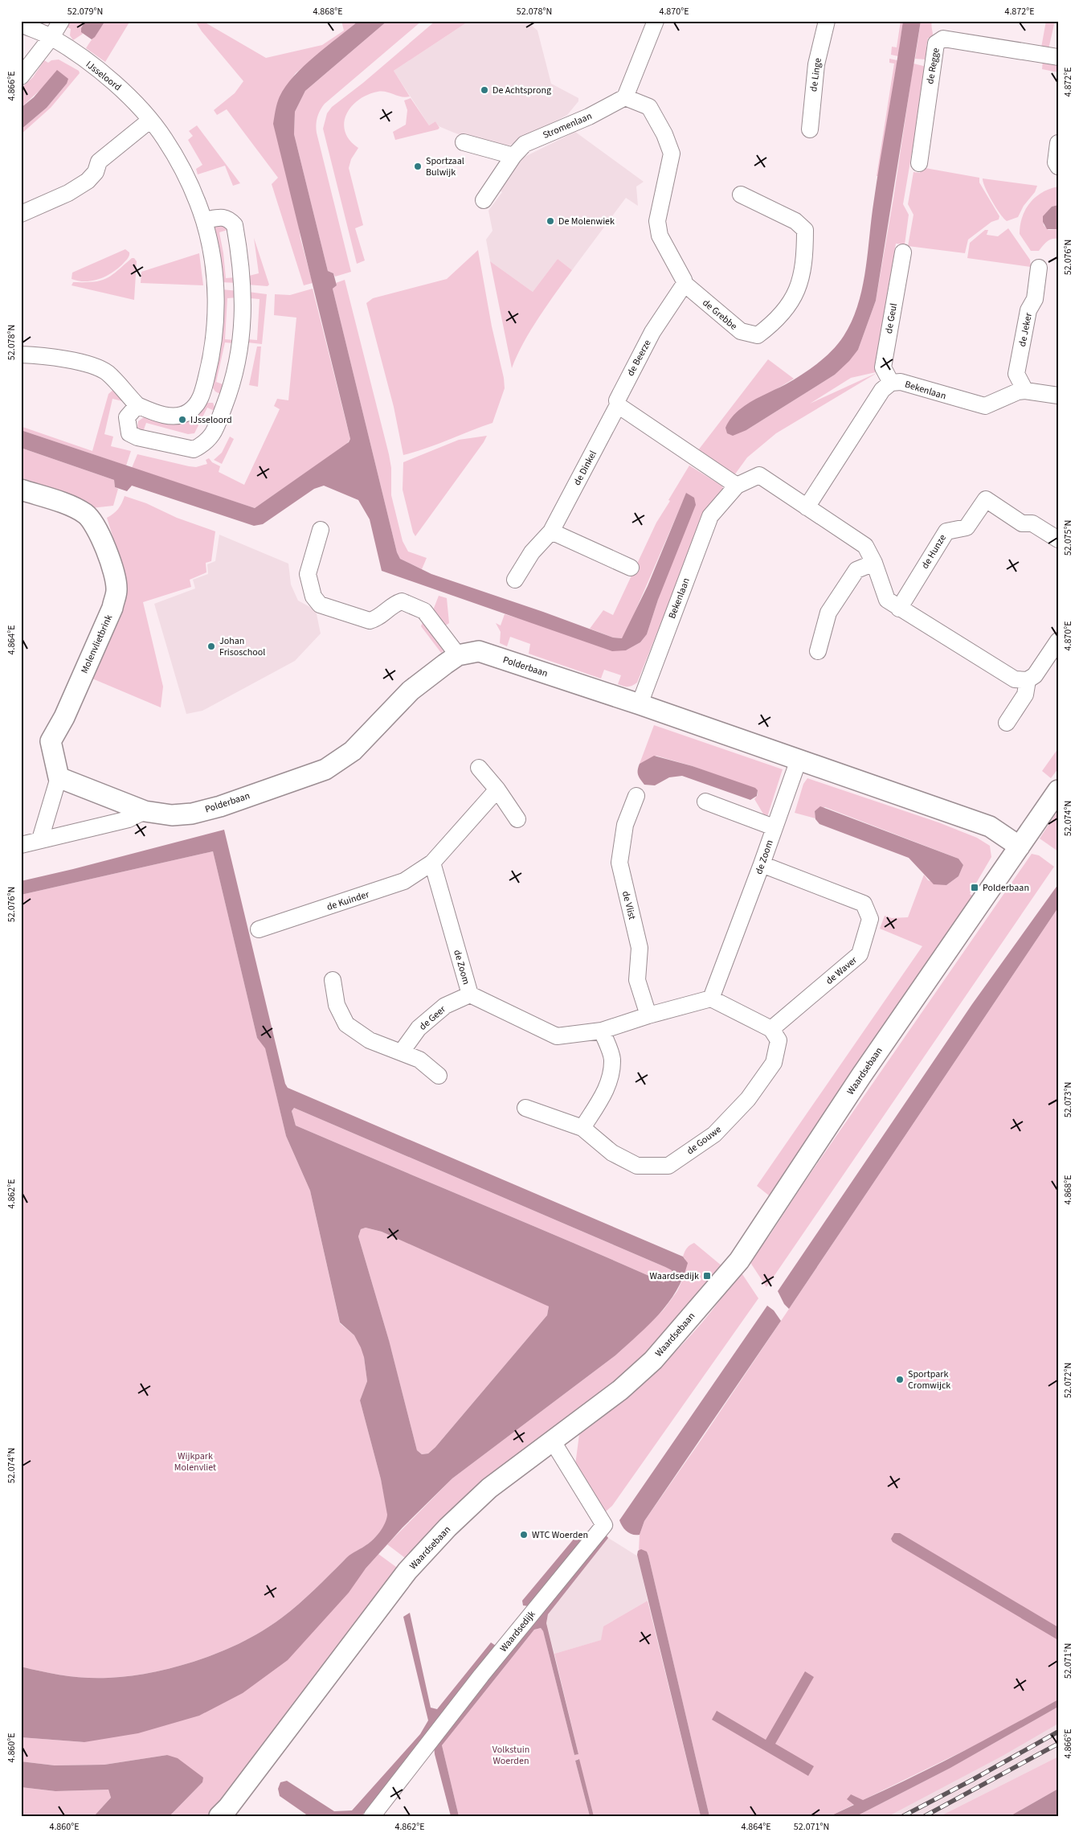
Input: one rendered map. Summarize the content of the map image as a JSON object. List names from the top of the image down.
{
  "streets": {
    "street": [
      "de Regge",
      "de Linge",
      "IJsseloord",
      "Stromenlaan",
      "de Grebbe",
      "de Geul",
      "de Jeker",
      "de Beerze",
      "Bekenlaan",
      "de Dinkel",
      "de Hunze",
      "Molenvlietbrink",
      "Polderbaan",
      "de Zoom",
      "de Kuinder",
      "de Vlist",
      "de Waver",
      "de Geer",
      "Waardsebaan",
      "de Gouwe",
      "Waardsedijk"
    ]
  },
  "crossings": [
    ["de Grebbe", "de Beerze"],
    ["de Geul", "Bekenlaan"],
    ["de Jeker", "Bekenlaan"],
    ["de Beerze", "de Dinkel"],
    ["Bekenlaan", "de Hunze"],
    ["Bekenlaan", "Polderbaan"],
    ["Molenvlietbrink", "Polderbaan"],
    ["Polderbaan", "de Zoom"],
    ["Polderbaan", "Waardsebaan"],
    ["de Zoom", "de Kuinder"],
    ["de Zoom", "de Vlist"],
    ["de Zoom", "de Waver"],
    ["de Zoom", "de Geer"],
    ["de Waver", "de Gouwe"],
    ["Waardsebaan", "Waardsedijk"]
  ],
  "parks": ["Wijkpark Molenvliet", "Volkstuin Woerden"],
  "places": {
    "other": [
      "De Achtsprong",
      "Sportzaal Bulwijk",
      "De Molenwiek",
      "IJsseloord",
      "Johan Frisoschool",
      "Sportpark Cromwijck",
      "WTC Woerden"
    ],
    "transit": ["Polderbaan", "Waardsedijk"]
  },
  "coordinates": [
    "52.079°N",
    "4.868°E",
    "52.078°N",
    "4.870°E",
    "4.872°E",
    "4.866°E",
    "52.076°N",
    "52.075°N",
    "4.864°E",
    "52.074°N",
    "52.073°N",
    "4.862°E",
    "52.072°N",
    "52.071°N",
    "4.860°E"
  ]
}
